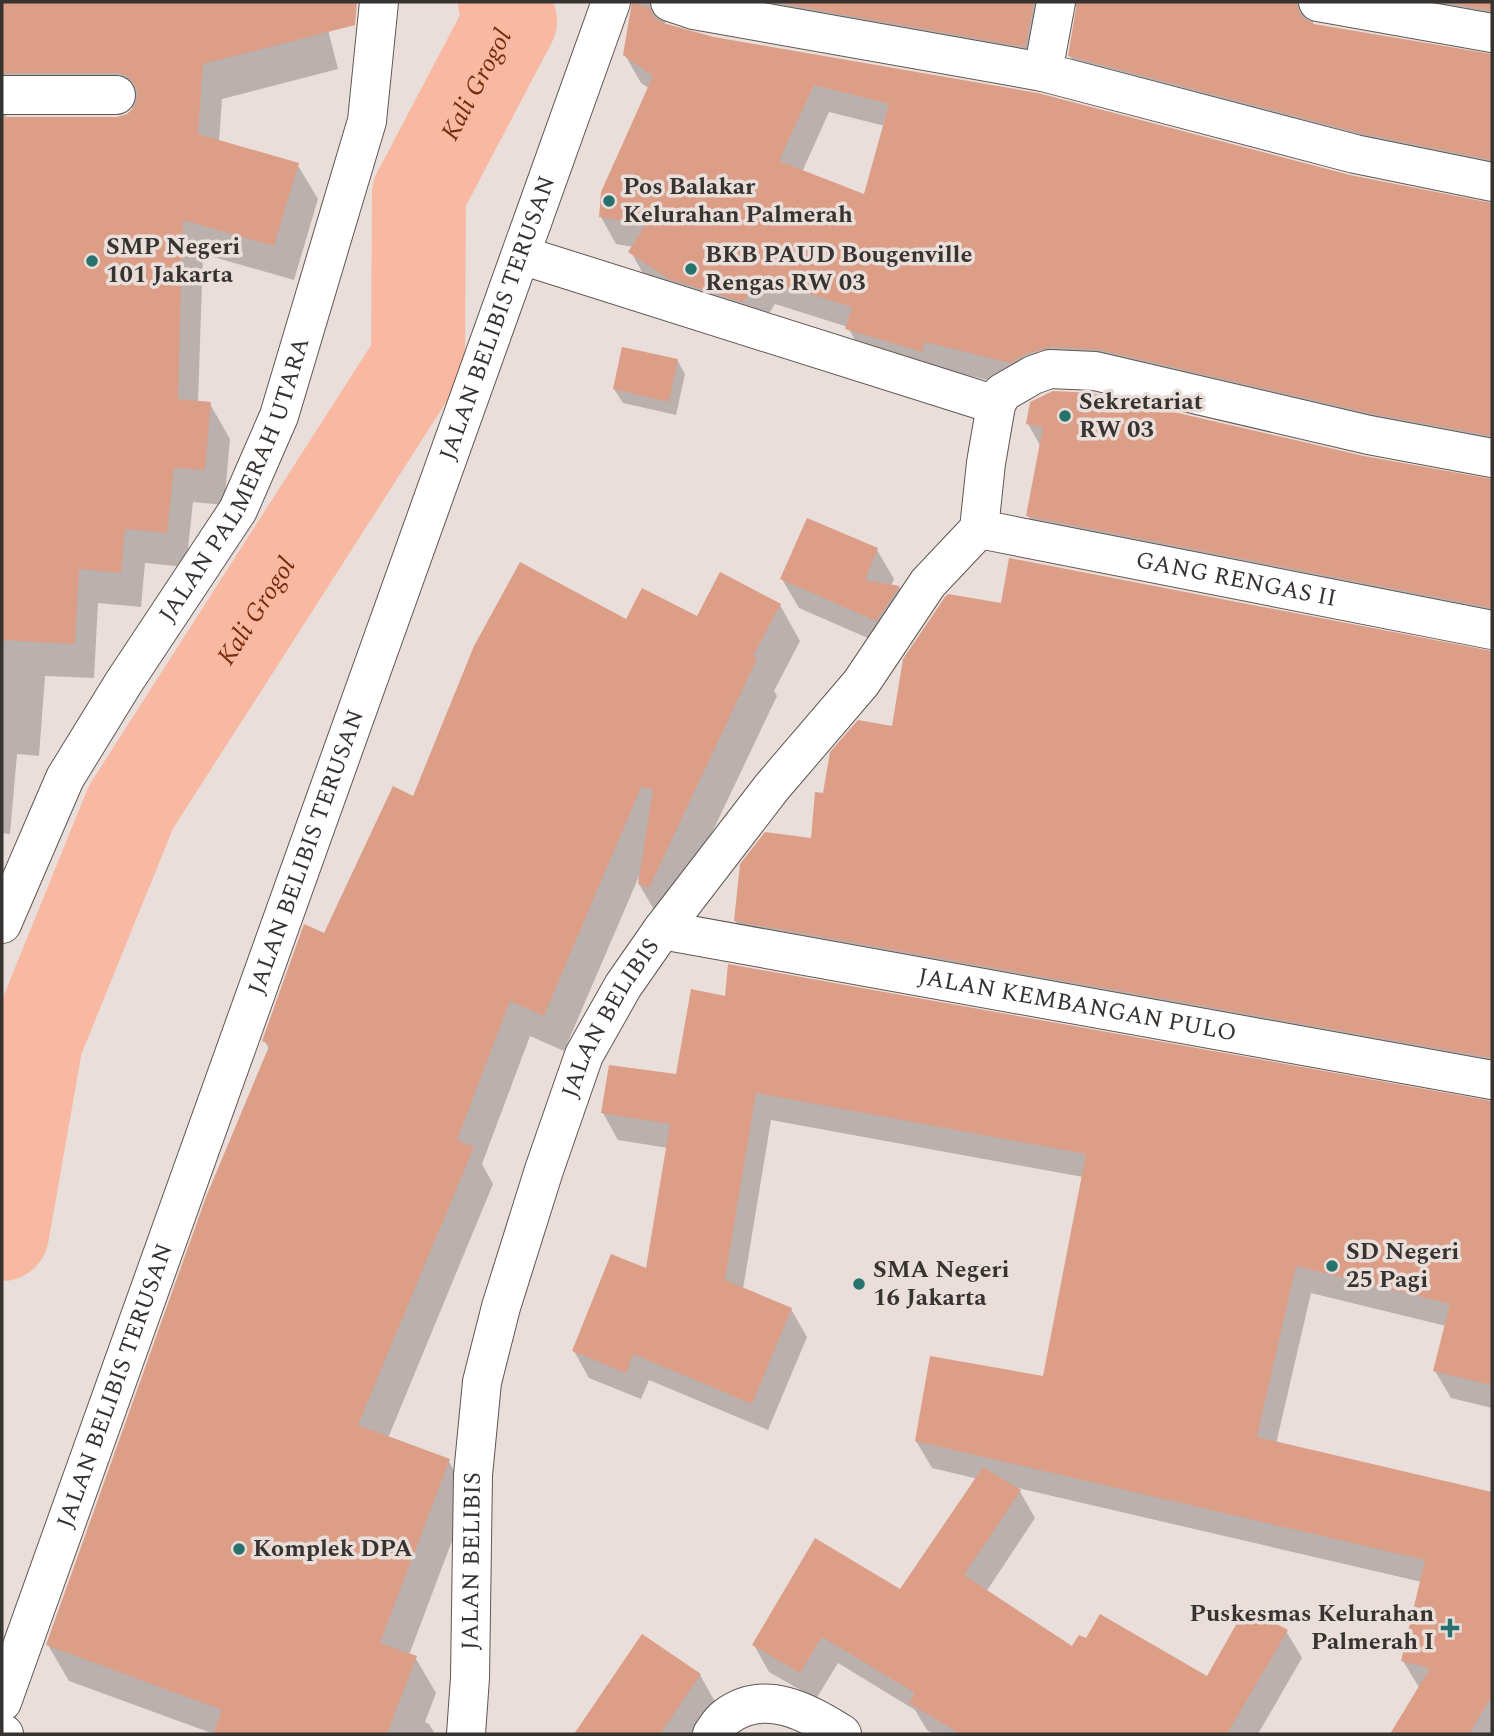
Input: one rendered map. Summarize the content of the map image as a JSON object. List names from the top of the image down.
{
  "streets": {
    "street": [
      "JALAN BELIBIS TERUSAN",
      "JALAN PALMERAH UTARA",
      "GANG RENGAS II",
      "JALAN KEMBANGAN PULO",
      "JALAN BELIBIS"
    ]
  },
  "crossings": [
    ["GANG RENGAS II", "JALAN BELIBIS"],
    ["JALAN KEMBANGAN PULO", "JALAN BELIBIS"]
  ],
  "water": ["Kali Grogol"],
  "places": {
    "other": [
      "Pos Balakar Kelurahan Palmerah",
      "SMP Negeri 101 Jakarta",
      "BKB PAUD Bougenville Rengas RW 03",
      "Sekretariat RW 03",
      "SD Negeri 25 Pagi",
      "SMA Negeri 16 Jakarta",
      "Komplek DPA"
    ],
    "health": ["Puskesmas Kelurahan Palmerah I"]
  }
}
